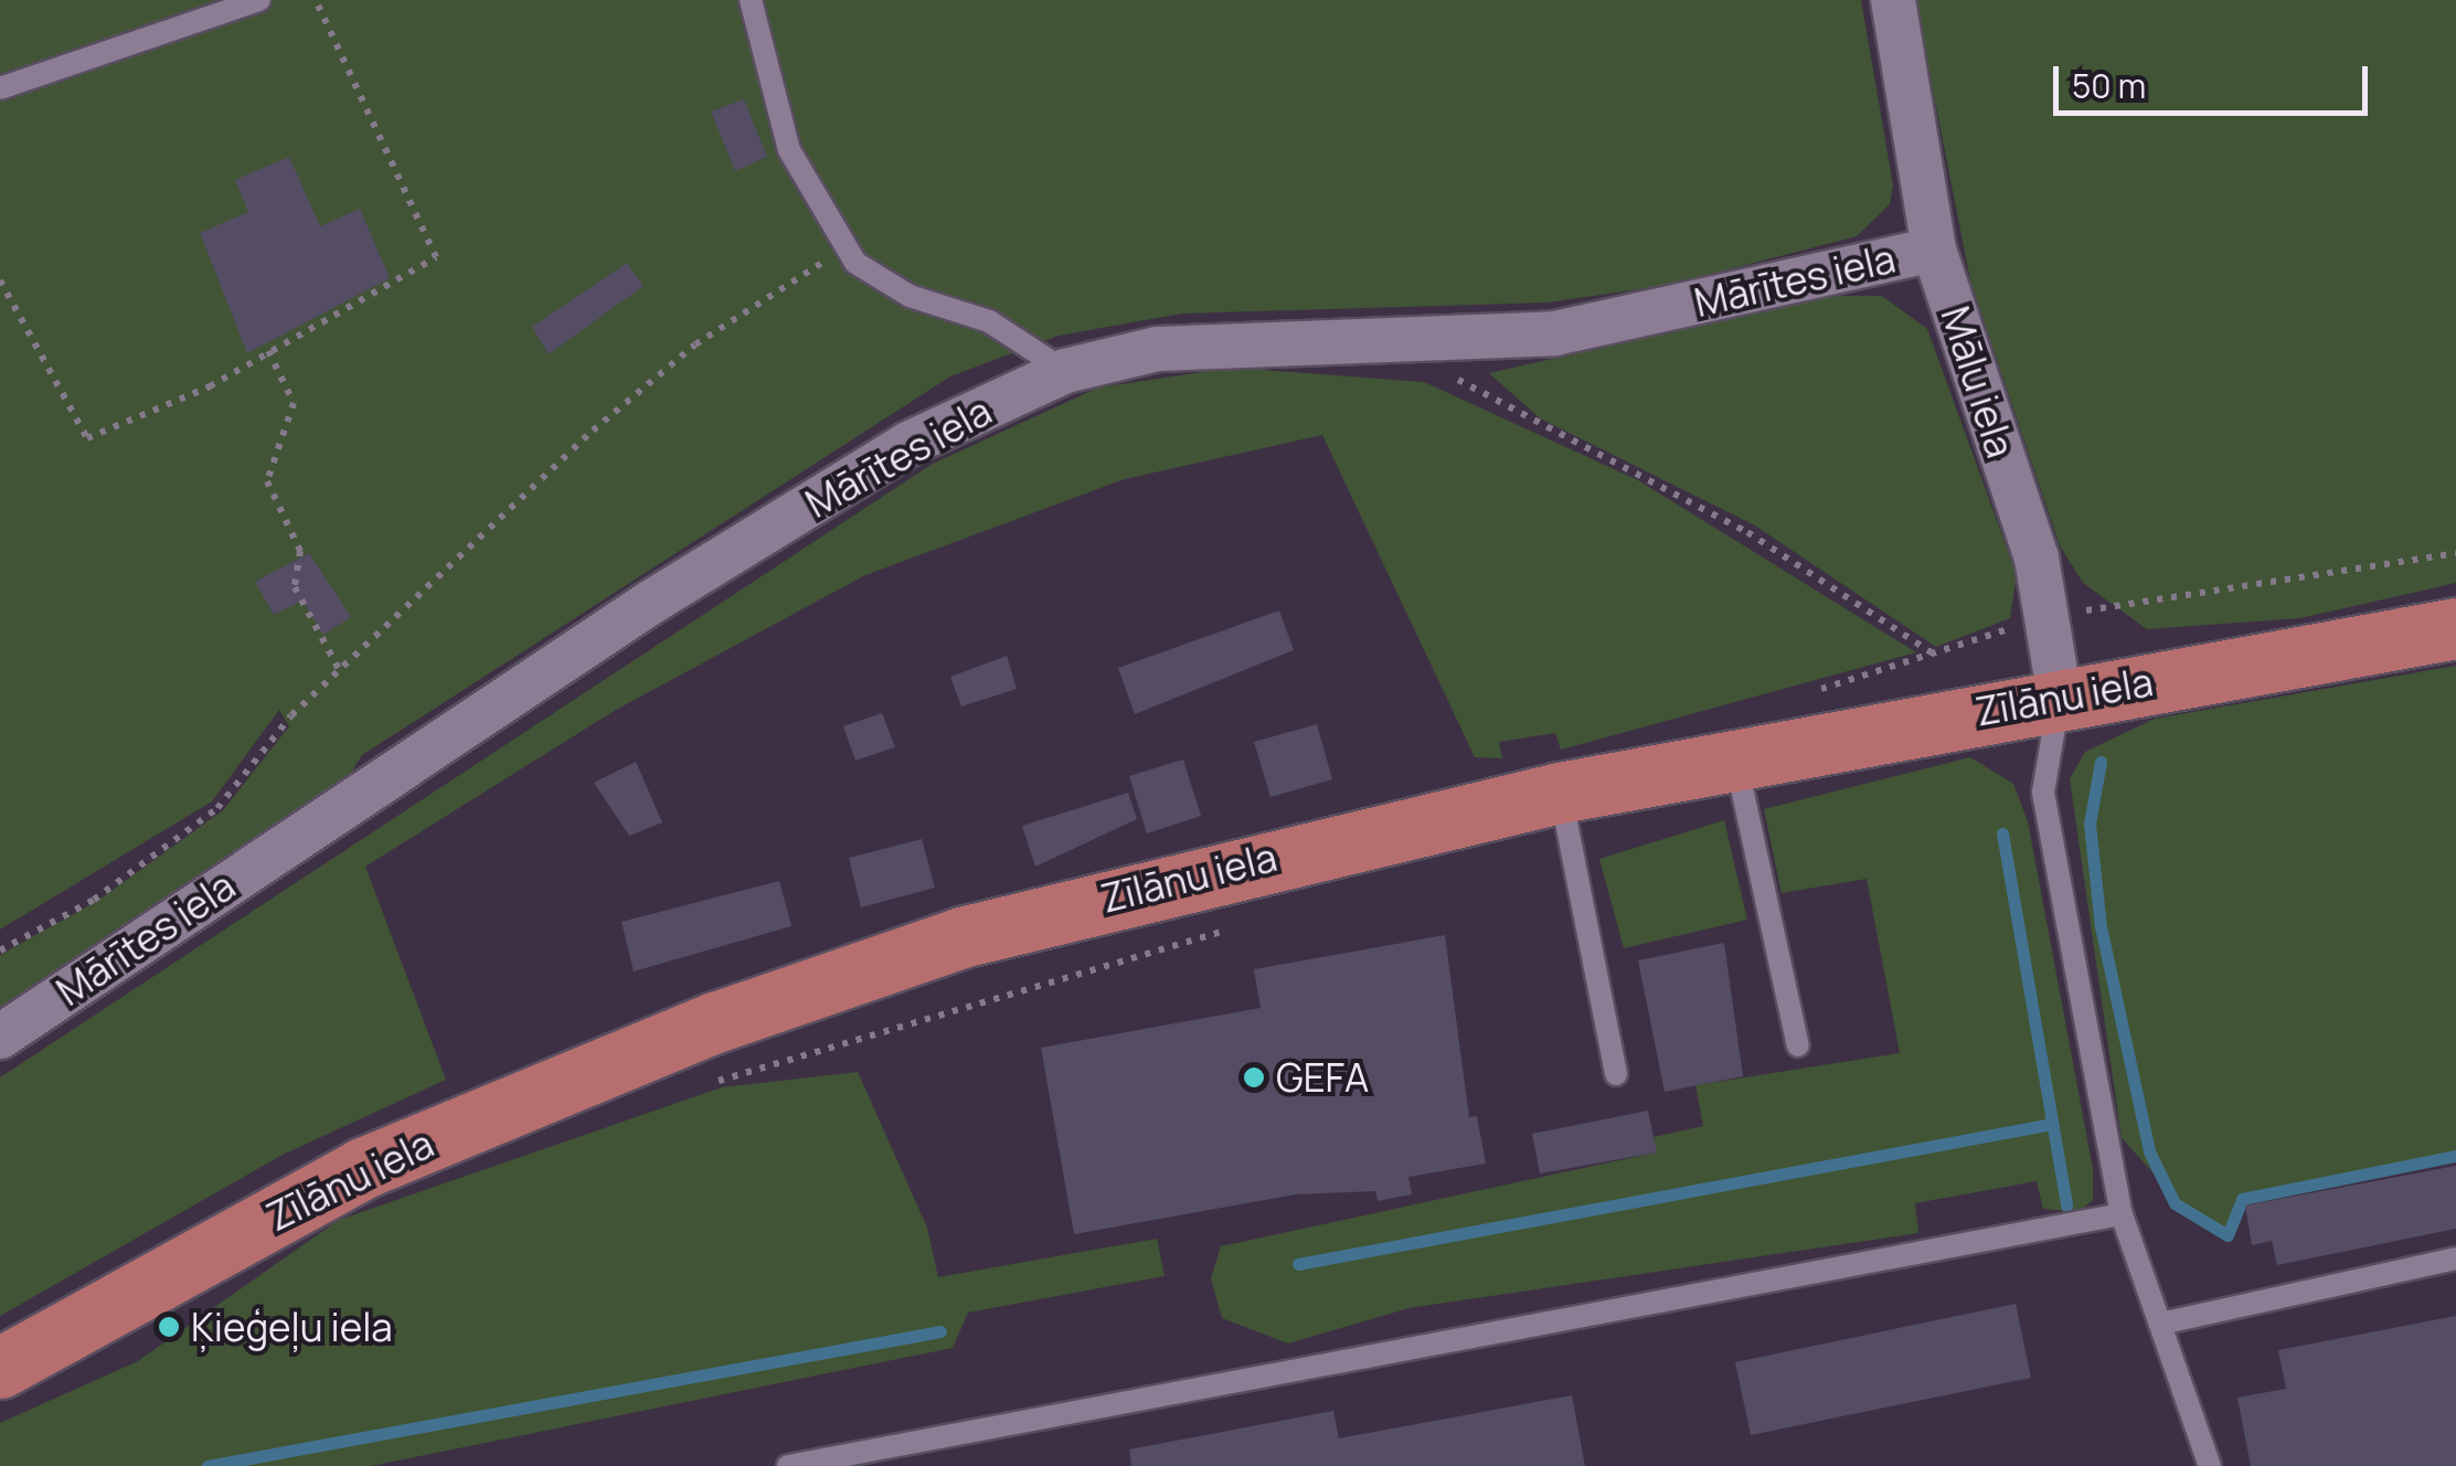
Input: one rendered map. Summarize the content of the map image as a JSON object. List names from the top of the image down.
{
  "streets": {
    "highway": ["Zīlānu iela"],
    "street": ["Mārītes iela", "Mālu iela"]
  },
  "crossings": [
    ["Mārītes iela", "Mālu iela"],
    ["Mālu iela", "Zīlānu iela"]
  ],
  "places": ["GEFA", "Ķieģeļu iela"],
  "scale_bar": "50 m"
}
